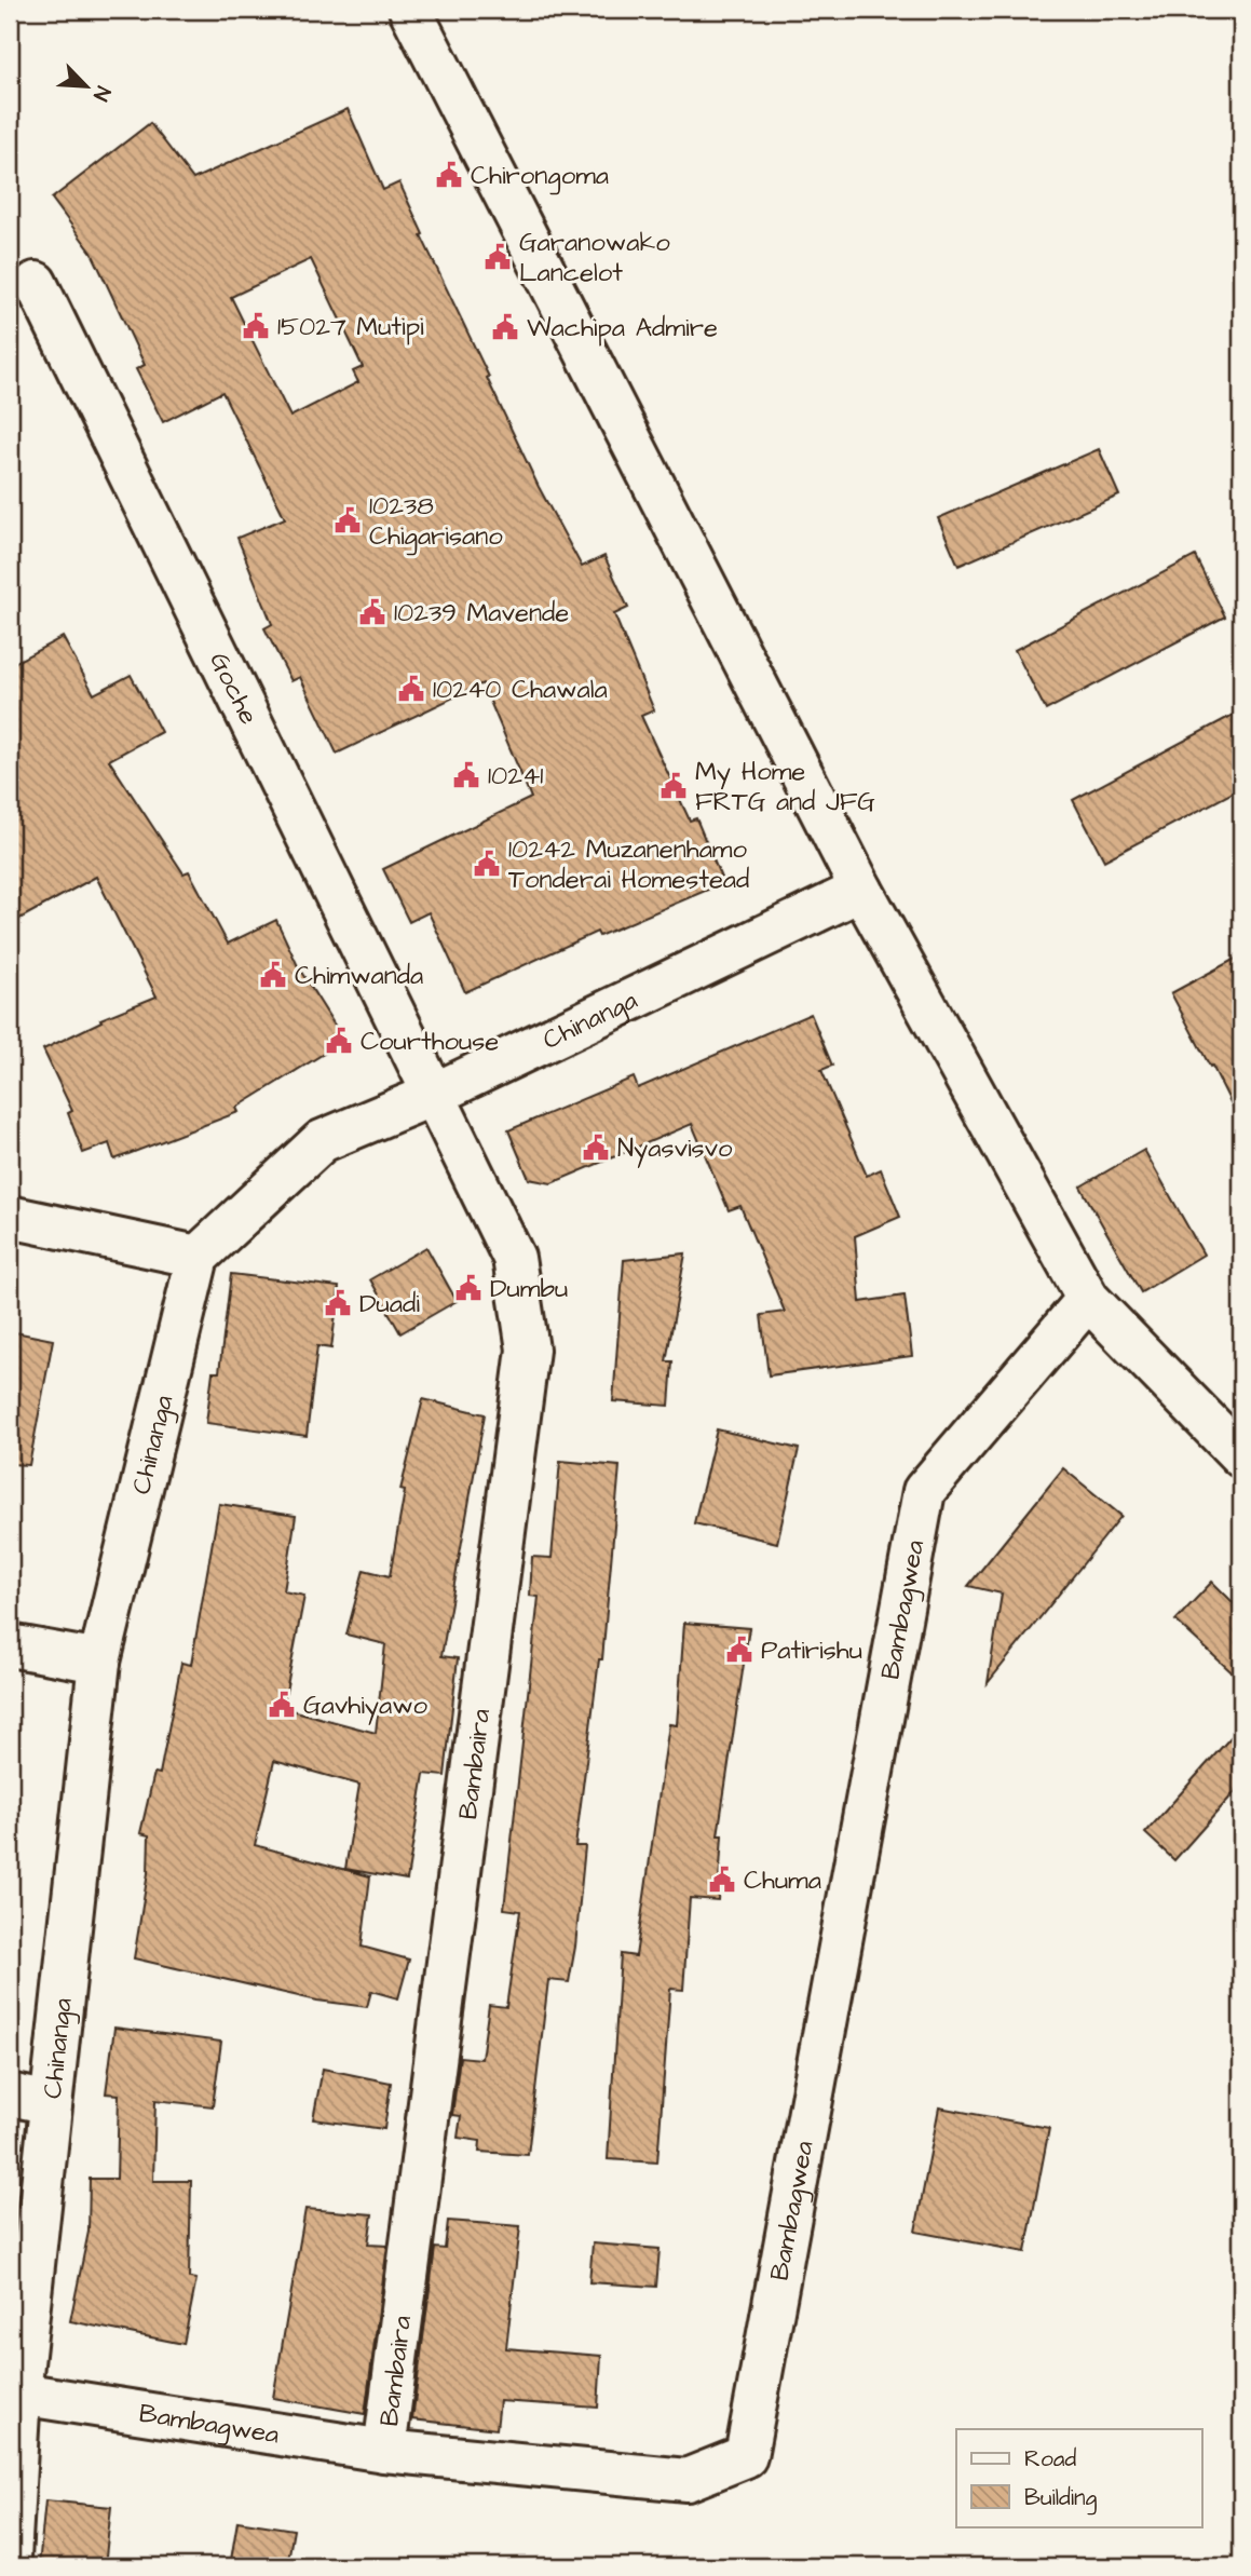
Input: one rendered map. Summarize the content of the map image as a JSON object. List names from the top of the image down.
{
  "streets": {
    "street": [
      "Goche",
      "Chinanga",
      "Bambagwea",
      "Bambaira"
    ]
  },
  "crossings": [
    ["Goche", "Chinanga"],
    ["Goche", "Bambaira"],
    ["Chinanga", "Bambagwea"],
    ["Chinanga", "Bambaira"],
    ["Bambagwea", "Bambaira"]
  ],
  "places": {
    "public building": [
      "Chirongoma",
      "Garanowako Lancelot",
      "15027 Mutipi",
      "Wachipa Admire",
      "10238 Chigarisano",
      "10239 Mavende",
      "10240 Chawala",
      "10241",
      "My Home FRTG and JFG",
      "10242 Muzanenhamo Tonderai Homestead",
      "Chimwanda",
      "Courthouse",
      "Nyasvisvo",
      "Dumbu",
      "Duadi",
      "Patirishu",
      "Gavhiyawo",
      "Chuma"
    ]
  },
  "legend": ["Road", "Building"],
  "north": "bottom right"
}
